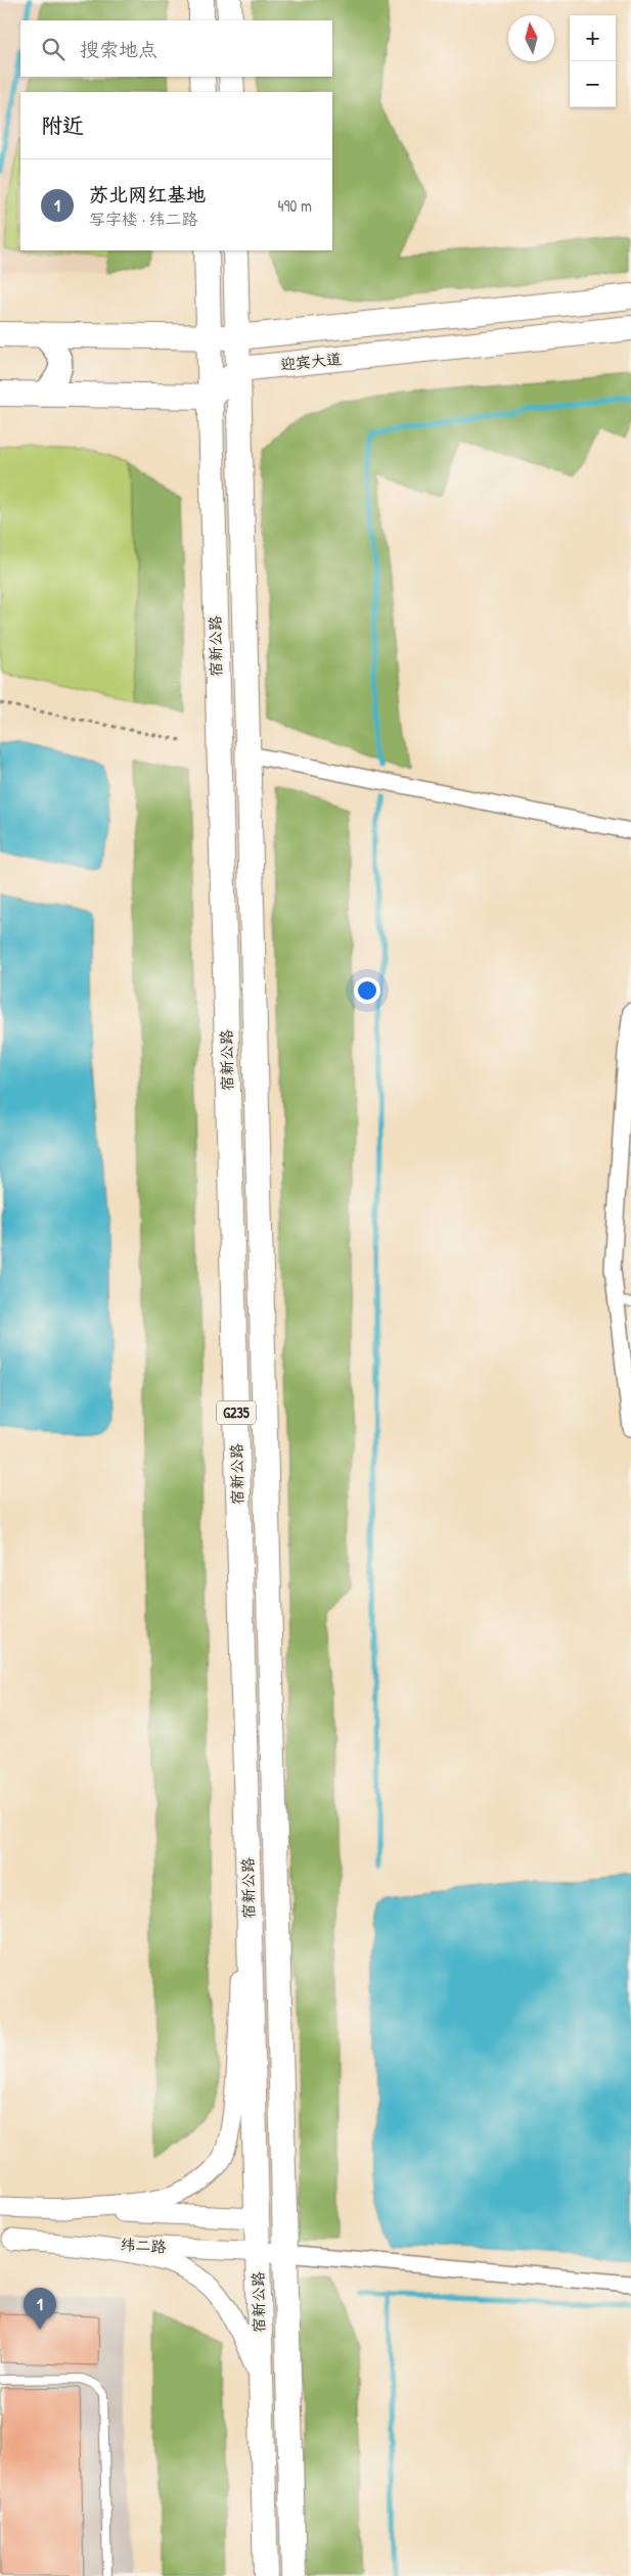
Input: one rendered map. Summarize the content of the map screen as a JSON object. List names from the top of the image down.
{
  "streets": {
    "highway": ["迎宾大道", "宿新公路", "G235"],
    "street": ["纬二路"]
  },
  "crossings": [
    ["迎宾大道", "宿新公路"],
    ["宿新公路", "纬二路"]
  ],
  "north": "top",
  "page": {
    "map_buttons": ["+", "−"],
    "search": "搜索地点",
    "heading": "附近",
    "list": [
      {
        "mark": "1",
        "name": "苏北网红基地",
        "note": "写字楼 · 纬二路",
        "value": "490 m"
      }
    ],
    "pins": "1"
  }
}
